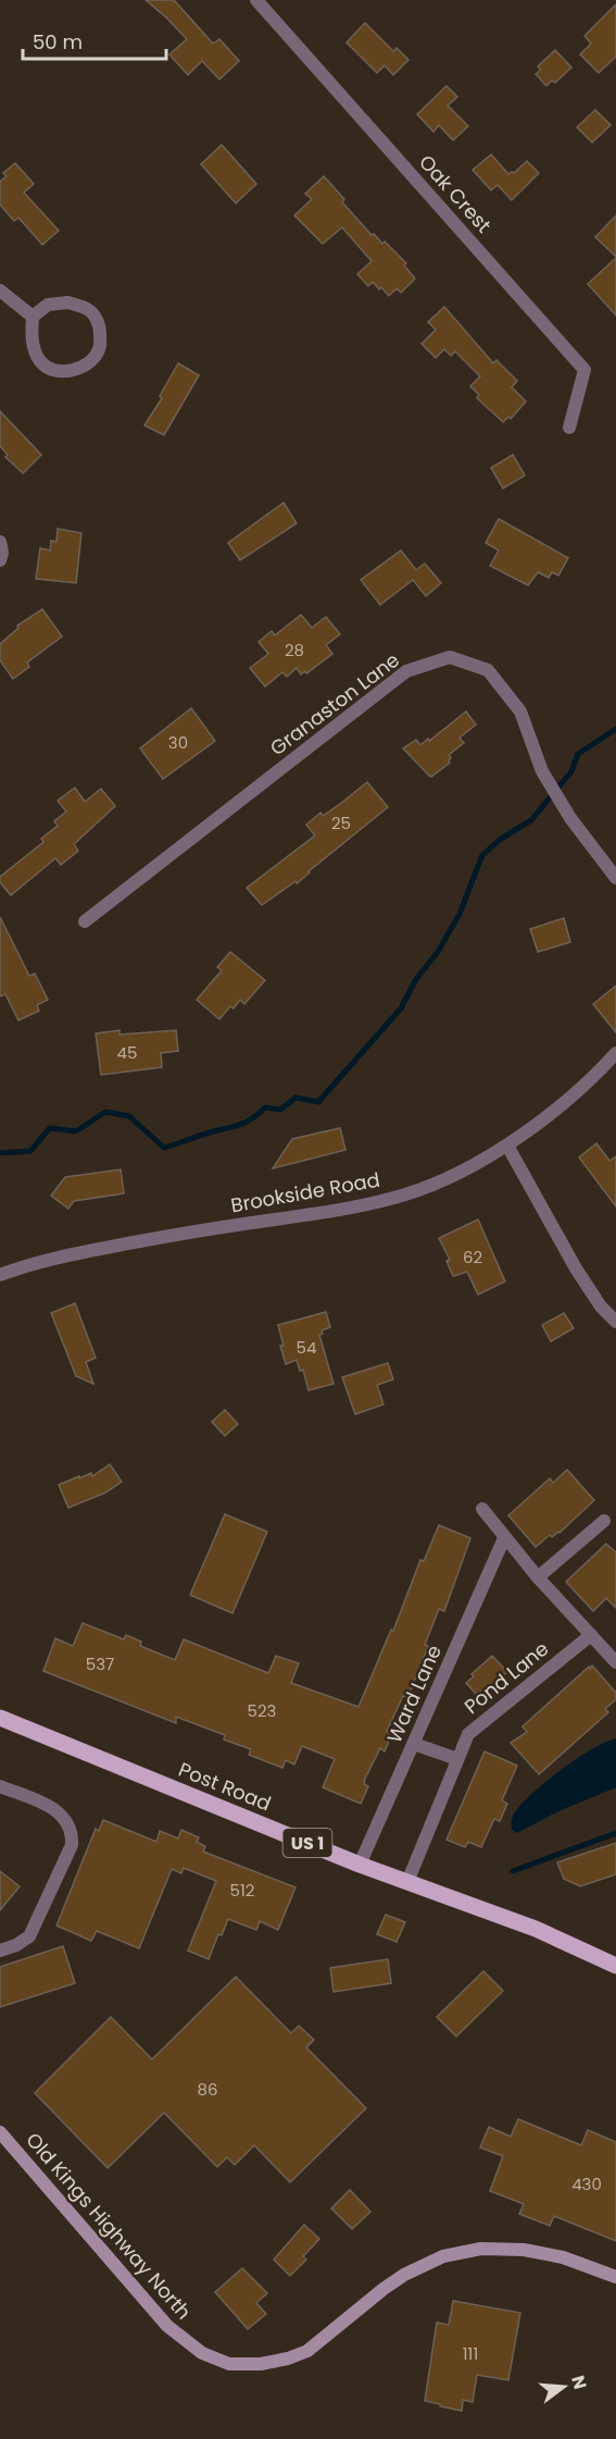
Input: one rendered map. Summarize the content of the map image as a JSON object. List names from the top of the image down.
{
  "streets": {
    "main road": ["Post Road", "US 1"],
    "street": [
      "Oak Crest",
      "Granaston Lane",
      "Brookside Road",
      "Pond Lane",
      "Ward Lane",
      "Old Kings Highway North"
    ]
  },
  "crossings": [
    ["Pond Lane", "Post Road"],
    ["Ward Lane", "Post Road"]
  ],
  "house_numbers": [
    "28",
    "30",
    "25",
    "45",
    "62",
    "54",
    "537",
    "523",
    "512",
    "86",
    "430",
    "111"
  ],
  "scale_bar": "50 m",
  "north": "right"
}
